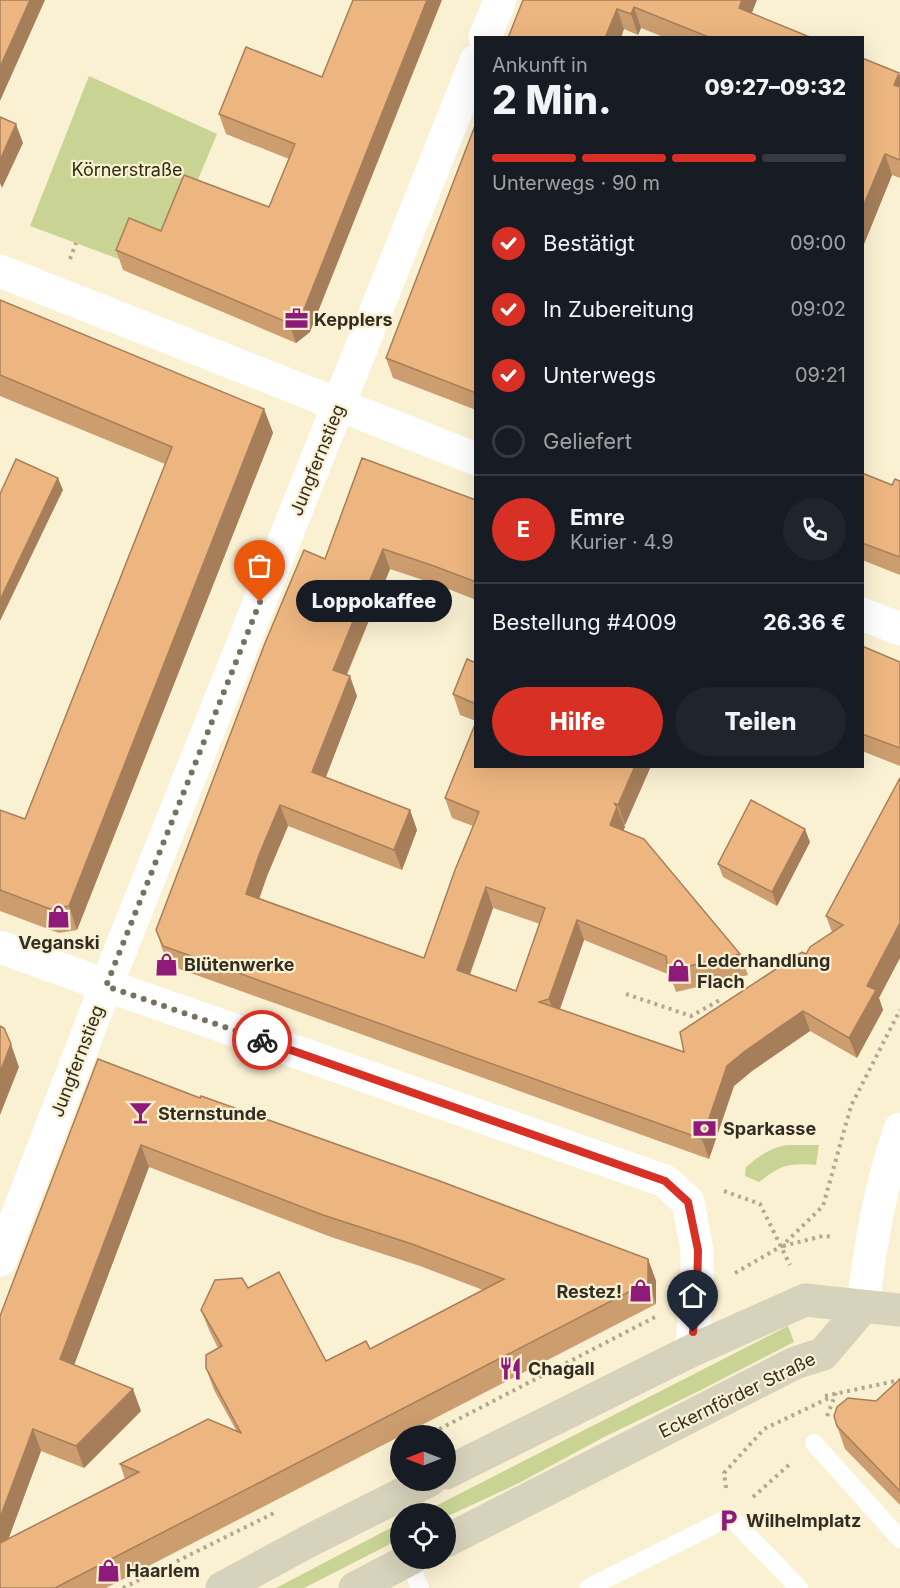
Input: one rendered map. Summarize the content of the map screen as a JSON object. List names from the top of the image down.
{
  "streets": {
    "main road": ["Eckernförder Straße"],
    "street": ["Jungfernstieg"]
  },
  "parks": ["Körnerstraße"],
  "places": {
    "office": ["Kepplers"],
    "other": ["Loppokaffee"],
    "shop": [
      "Veganski",
      "Blütenwerke",
      "Lederhandlung Flach",
      "Restez!",
      "Haarlem"
    ],
    "bar": ["Sternstunde"],
    "bank": ["Sparkasse"],
    "restaurant": ["Chagall"],
    "parking": ["Wilhelmplatz"]
  },
  "north": "left",
  "page": {
    "heading": ["2 Min.", "Ankunft in", "09:27–09:32"],
    "panel": [
      "Emre",
      "Kurier · 4.9",
      "Bestellung #4009",
      "26.36 €"
    ],
    "bar": "Unterwegs · 90 m",
    "list": [
      ["Bestätigt", "09:00"],
      ["In Zubereitung", "09:02"],
      ["Unterwegs", "09:21"],
      "Geliefert"
    ],
    "round": "E",
    "bubble": "Loppokaffee",
    "buttons": ["Hilfe", "Teilen"]
  }
}
